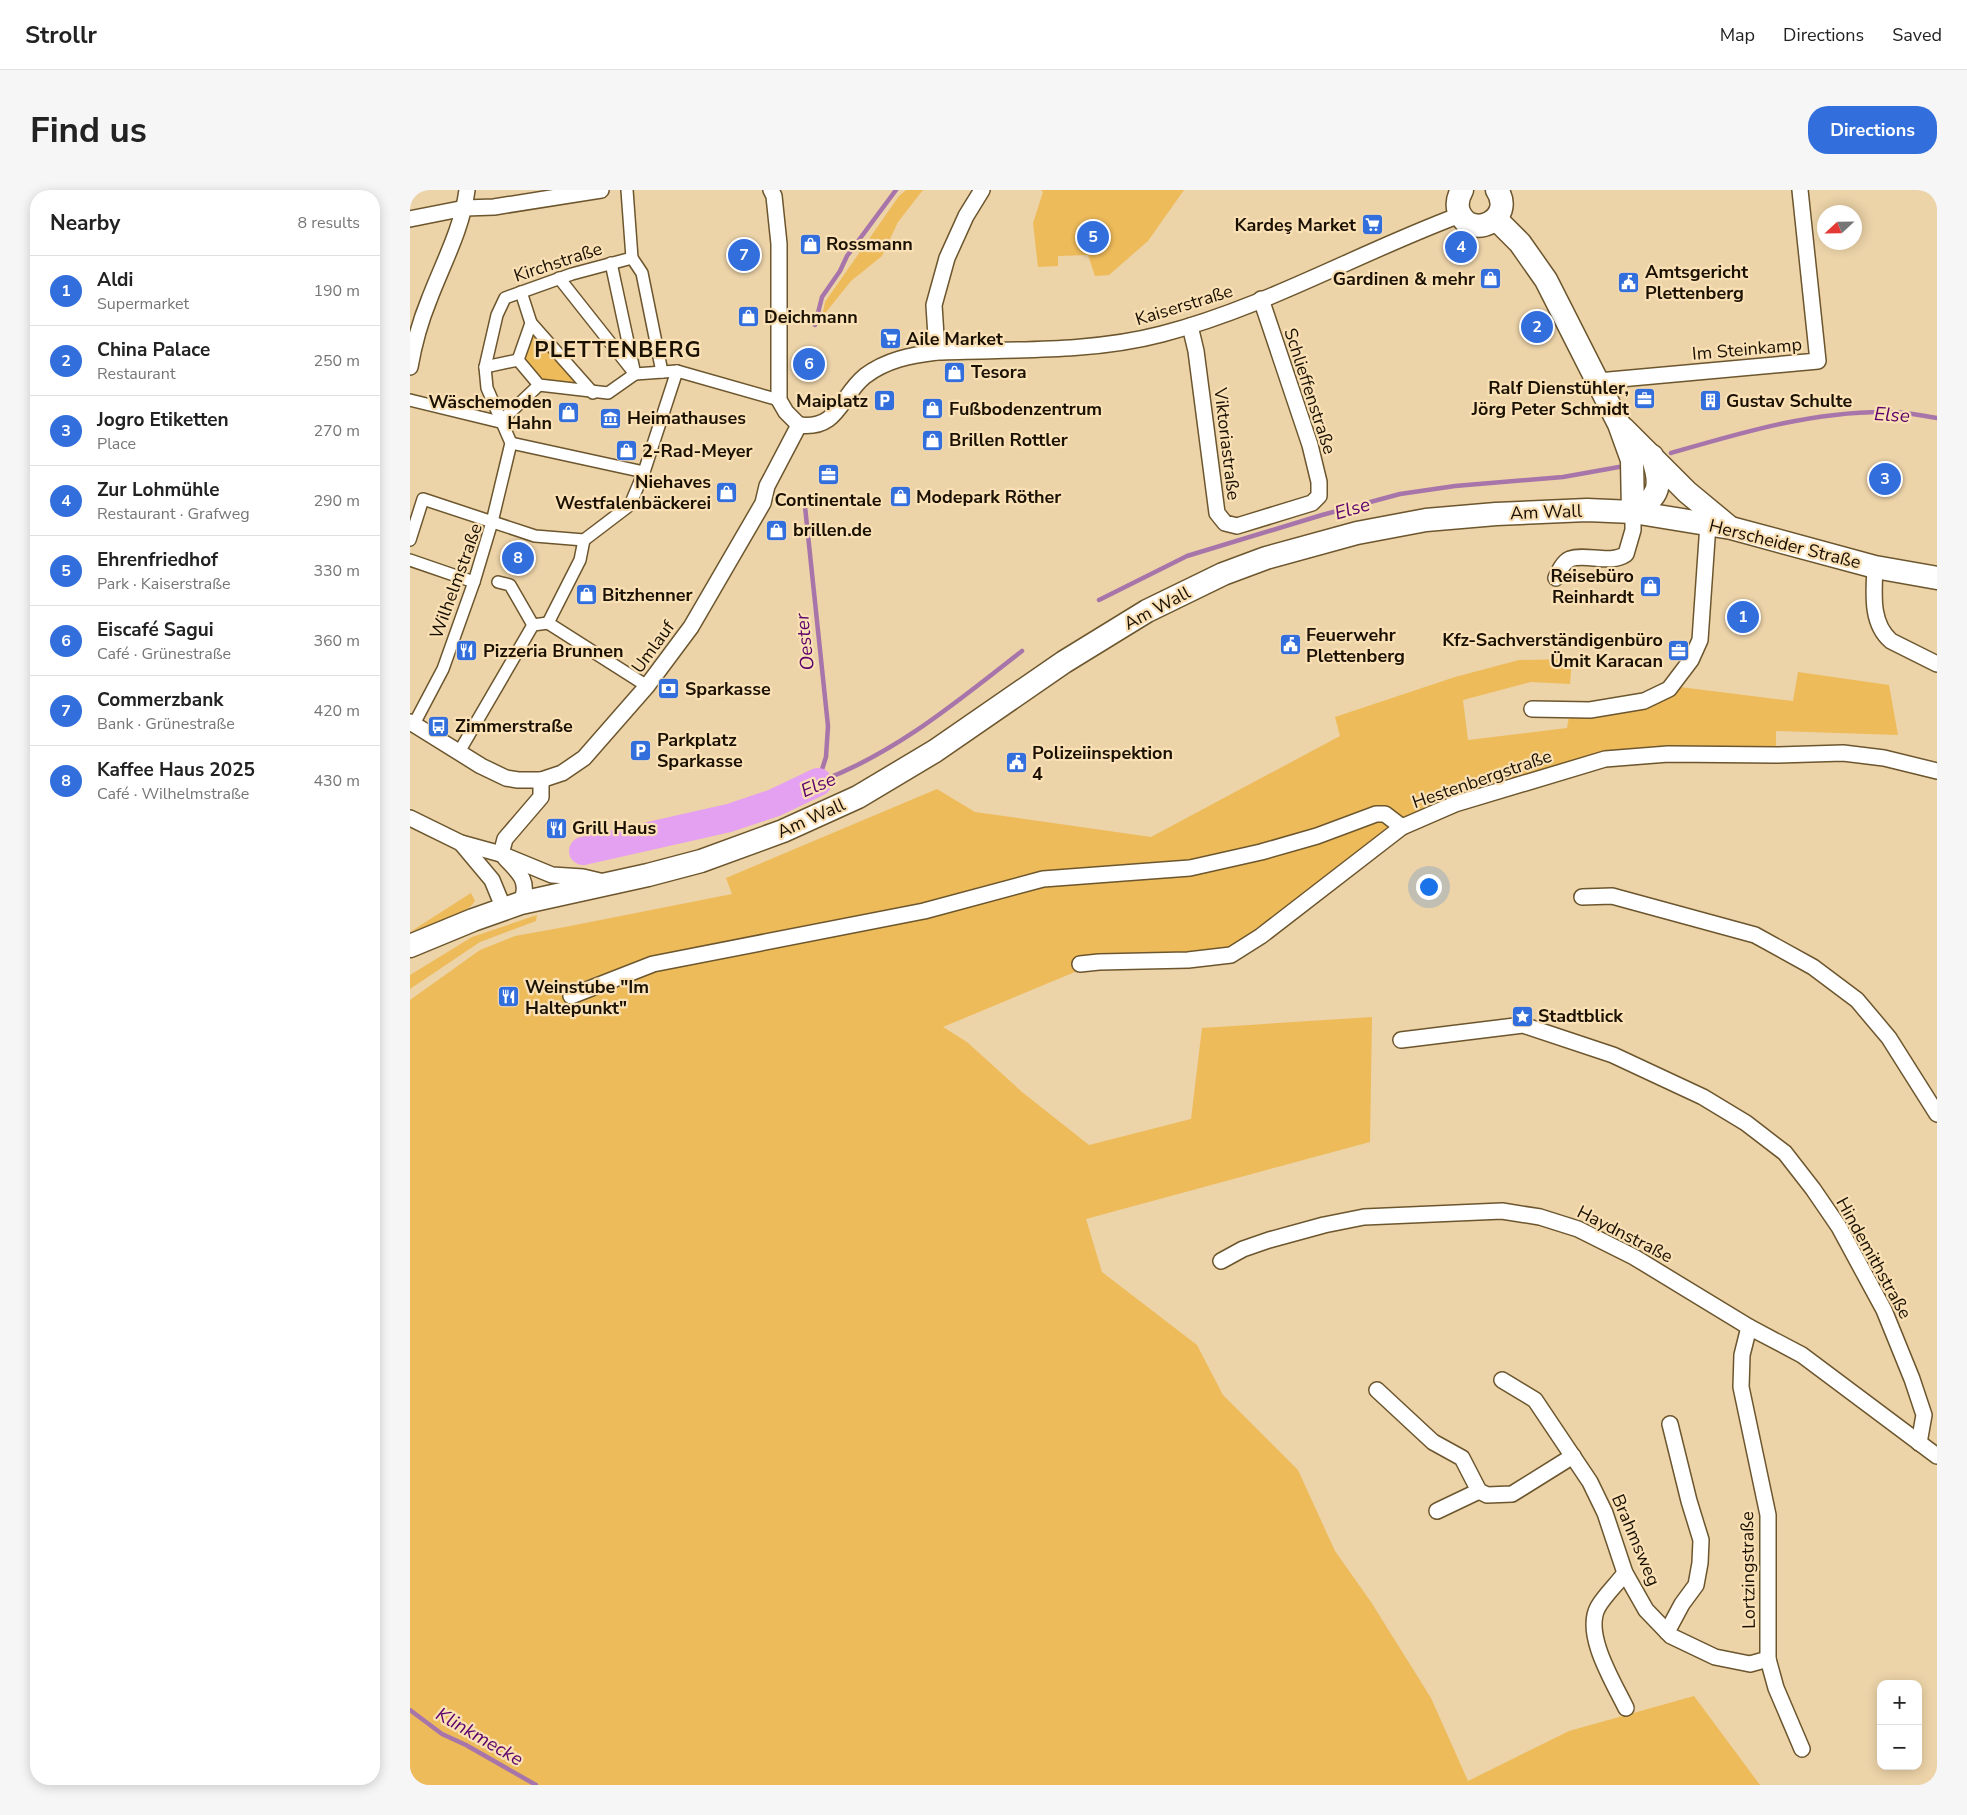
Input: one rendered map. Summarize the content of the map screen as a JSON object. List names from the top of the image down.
{
  "streets": {
    "main road": ["Am Wall", "Herscheider Straße"],
    "street": [
      "Kirchstraße",
      "Kaiserstraße",
      "Im Steinkamp",
      "Schlieffenstraße",
      "Viktoriastraße",
      "Wilhelmstraße",
      "Umlauf",
      "Hestenbergstraße",
      "Haydnstraße",
      "Hindemithstraße",
      "Brahmsweg",
      "Lortzingstraße"
    ]
  },
  "crossings": [
    ["Kaiserstraße", "Schlieffenstraße"],
    ["Kaiserstraße", "Viktoriastraße"],
    ["Kaiserstraße", "Umlauf"],
    ["Schlieffenstraße", "Viktoriastraße"],
    ["Am Wall", "Herscheider Straße"],
    ["Haydnstraße", "Hindemithstraße"],
    ["Haydnstraße", "Lortzingstraße"],
    ["Brahmsweg", "Lortzingstraße"]
  ],
  "districts": ["PLETTENBERG"],
  "water": ["Else", "Oester", "Klinkmecke"],
  "places": {
    "supermarket": ["Kardeş Market", "Aile Market"],
    "shop": [
      "Rossmann",
      "Gardinen & mehr",
      "Deichmann",
      "Tesora",
      "Fußbodenzentrum",
      "Wäschemoden Hahn",
      "Brillen Rottler",
      "2-Rad-Meyer",
      "Niehaves Westfalenbäckerei",
      "Modepark Röther",
      "brillen.de",
      "Reisebüro Reinhardt",
      "Bitzhenner"
    ],
    "public building": ["Amtsgericht Plettenberg", "Feuerwehr Plettenberg", "Polizeiinspektion 4"],
    "office": ["Ralf Dienstühler, Jörg Peter Schmidt", "Continentale", "Kfz-Sachverständigenbüro Ümit Karacan"],
    "parking": ["Maiplatz", "Parkplatz Sparkasse"],
    "building": ["Gustav Schulte"],
    "museum": ["Heimathauses"],
    "restaurant": ["Pizzeria Brunnen", "Grill Haus", "Weinstube \"Im Haltepunkt\""],
    "bank": ["Sparkasse"],
    "bus stop": ["Zimmerstraße"],
    "place": ["Stadtblick"]
  },
  "north": "left",
  "page": {
    "header": "Strollr",
    "nav": ["Map", "Directions", "Saved"],
    "buttons": "Directions",
    "title": "Find us",
    "heading": ["Nearby", "8 results"],
    "pins": [
      "5",
      "4",
      "7",
      "2",
      "6",
      "3",
      "8",
      "1"
    ],
    "list": [
      {
        "mark": "1",
        "name": "Aldi",
        "note": "Supermarket",
        "value": "190 m"
      },
      {
        "mark": "2",
        "name": "China Palace",
        "note": "Restaurant",
        "value": "250 m"
      },
      {
        "mark": "3",
        "name": "Jogro Etiketten",
        "note": "Place",
        "value": "270 m"
      },
      {
        "mark": "4",
        "name": "Zur Lohmühle",
        "note": "Restaurant · Grafweg",
        "value": "290 m"
      },
      {
        "mark": "5",
        "name": "Ehrenfriedhof",
        "note": "Park · Kaiserstraße",
        "value": "330 m"
      },
      {
        "mark": "6",
        "name": "Eiscafé Sagui",
        "note": "Café · Grünestraße",
        "value": "360 m"
      },
      {
        "mark": "7",
        "name": "Commerzbank",
        "note": "Bank · Grünestraße",
        "value": "420 m"
      },
      {
        "mark": "8",
        "name": "Kaffee Haus 2025",
        "note": "Café · Wilhelmstraße",
        "value": "430 m"
      }
    ],
    "map_buttons": ["+", "−"]
  }
}
